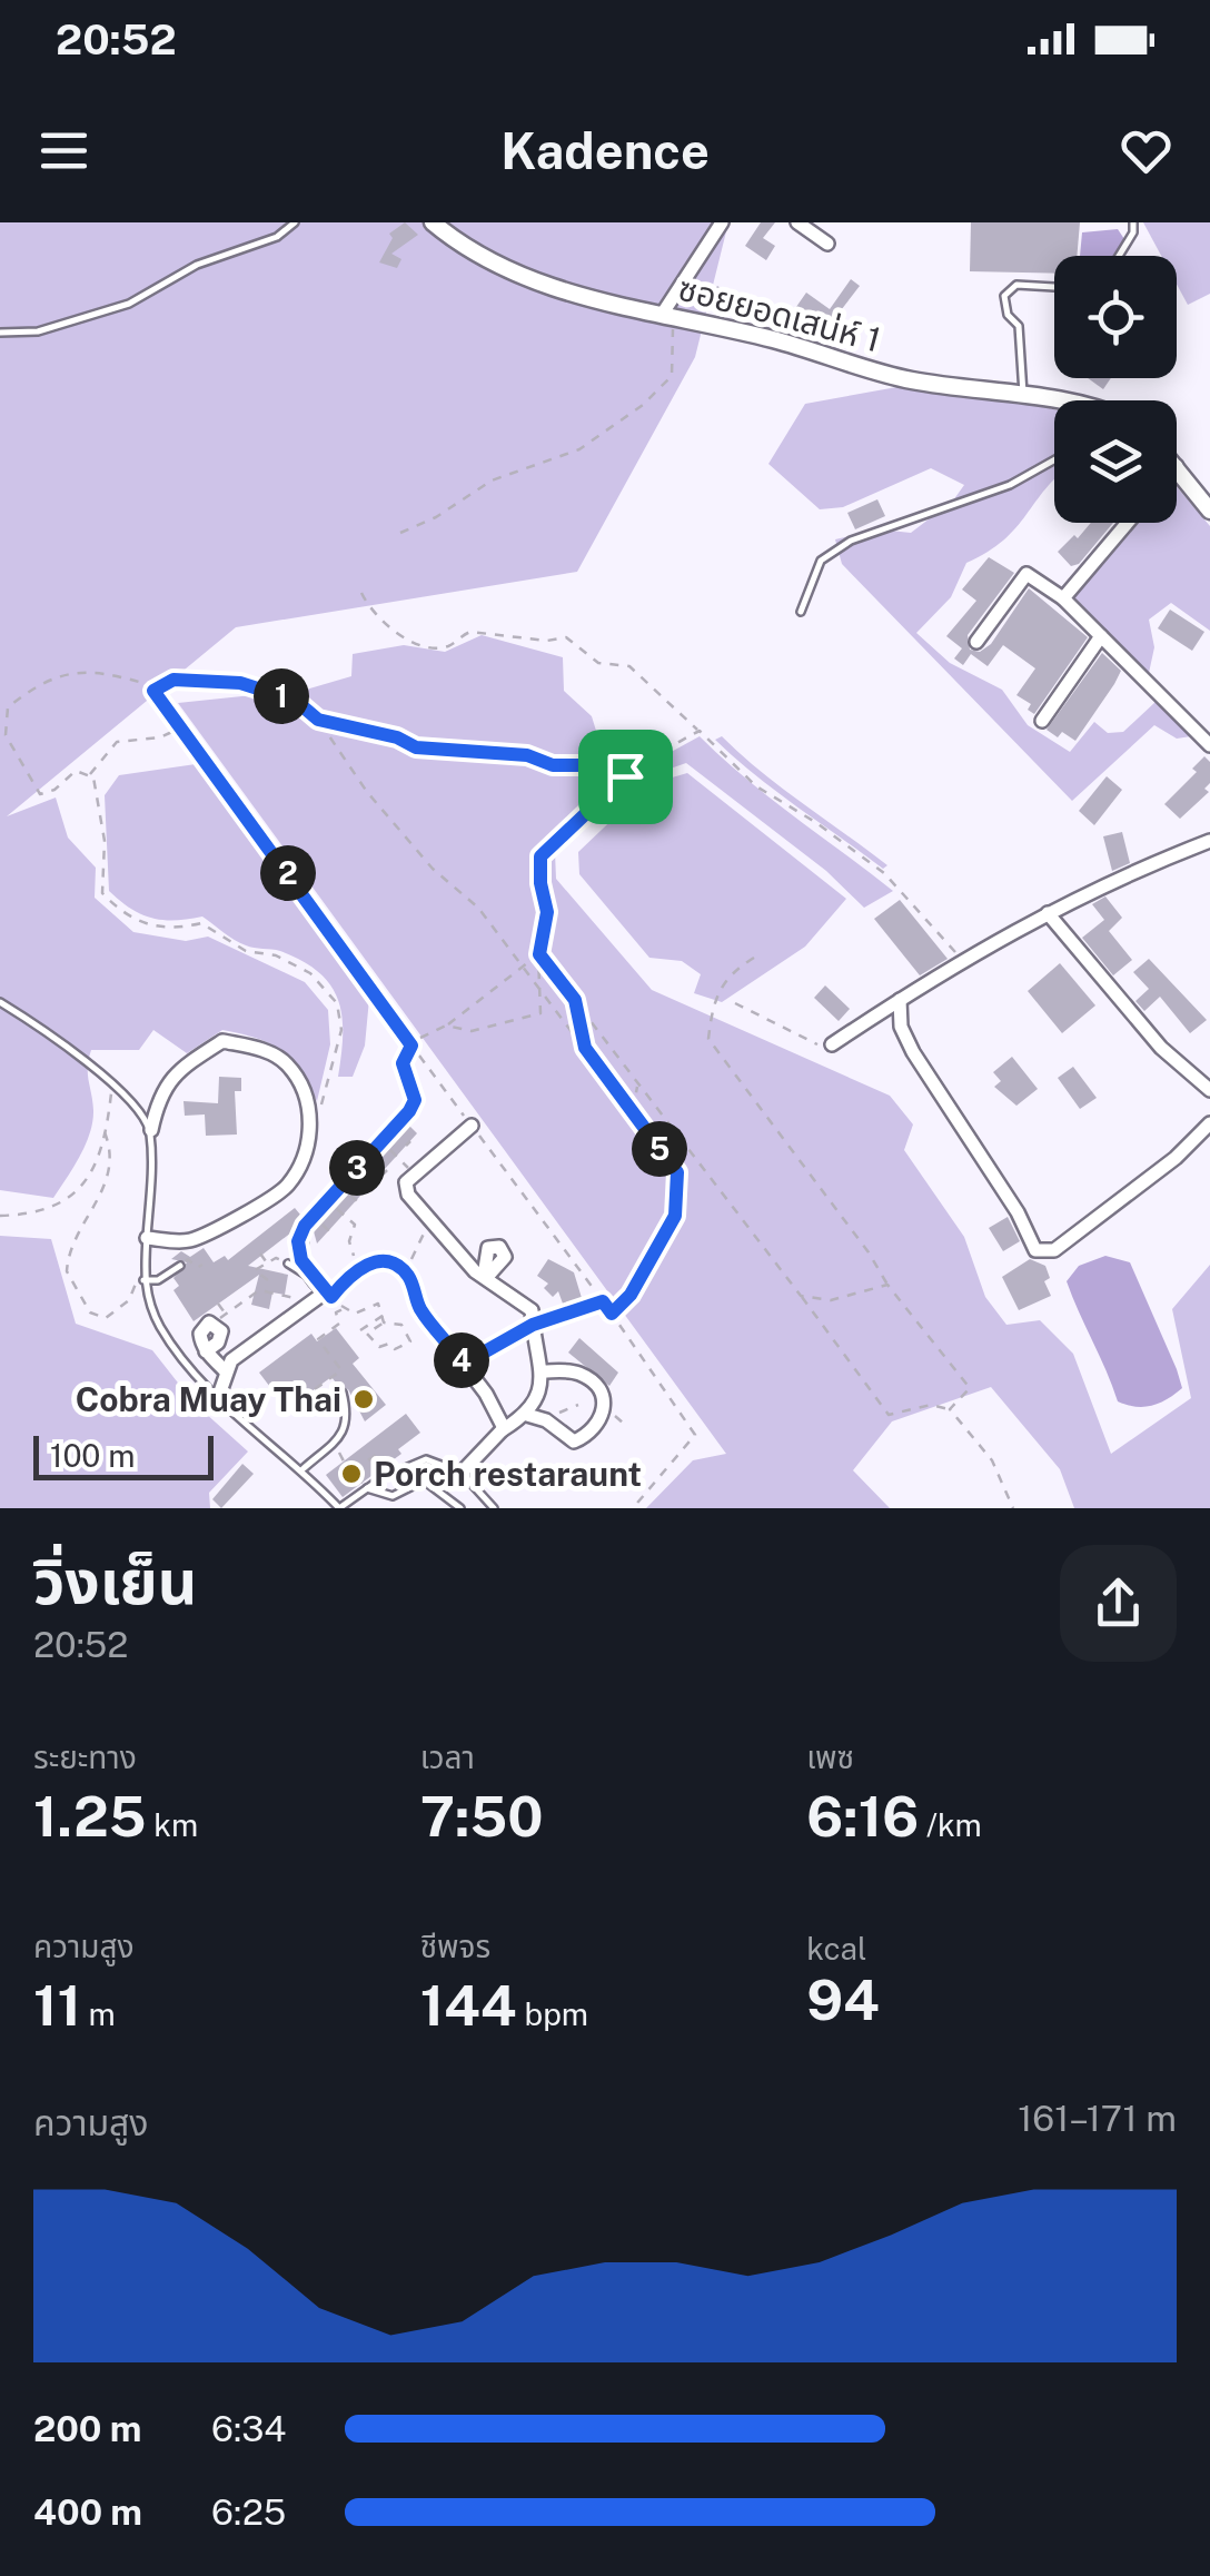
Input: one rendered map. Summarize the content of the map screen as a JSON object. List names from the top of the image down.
{
  "streets": {
    "street": ["ซอยยอดเสน่ห์ 1"]
  },
  "places": ["Cobra Muay Thai", "Porch restaraunt"],
  "scale_bar": "100 m",
  "page": {
    "status": "20:52",
    "header": "Kadence",
    "pins": [
      "1",
      "2",
      "5",
      "3",
      "4"
    ],
    "scale": "100 m",
    "heading": ["วิ่งเย็น", "20:52"],
    "stats": [
      ["ระยะทาง", "1.25 km"],
      ["เวลา", "7:50"],
      ["เพซ", "6:16 /km"],
      ["ความสูง", "11 m"],
      ["ชีพจร", "144 bpm"],
      ["kcal", "94"]
    ],
    "chart": ["ความสูง", "161–171 m"],
    "list": [
      {
        "name": "200 m",
        "note": "6:34"
      },
      {
        "name": "400 m",
        "note": "6:25"
      }
    ]
  }
}
